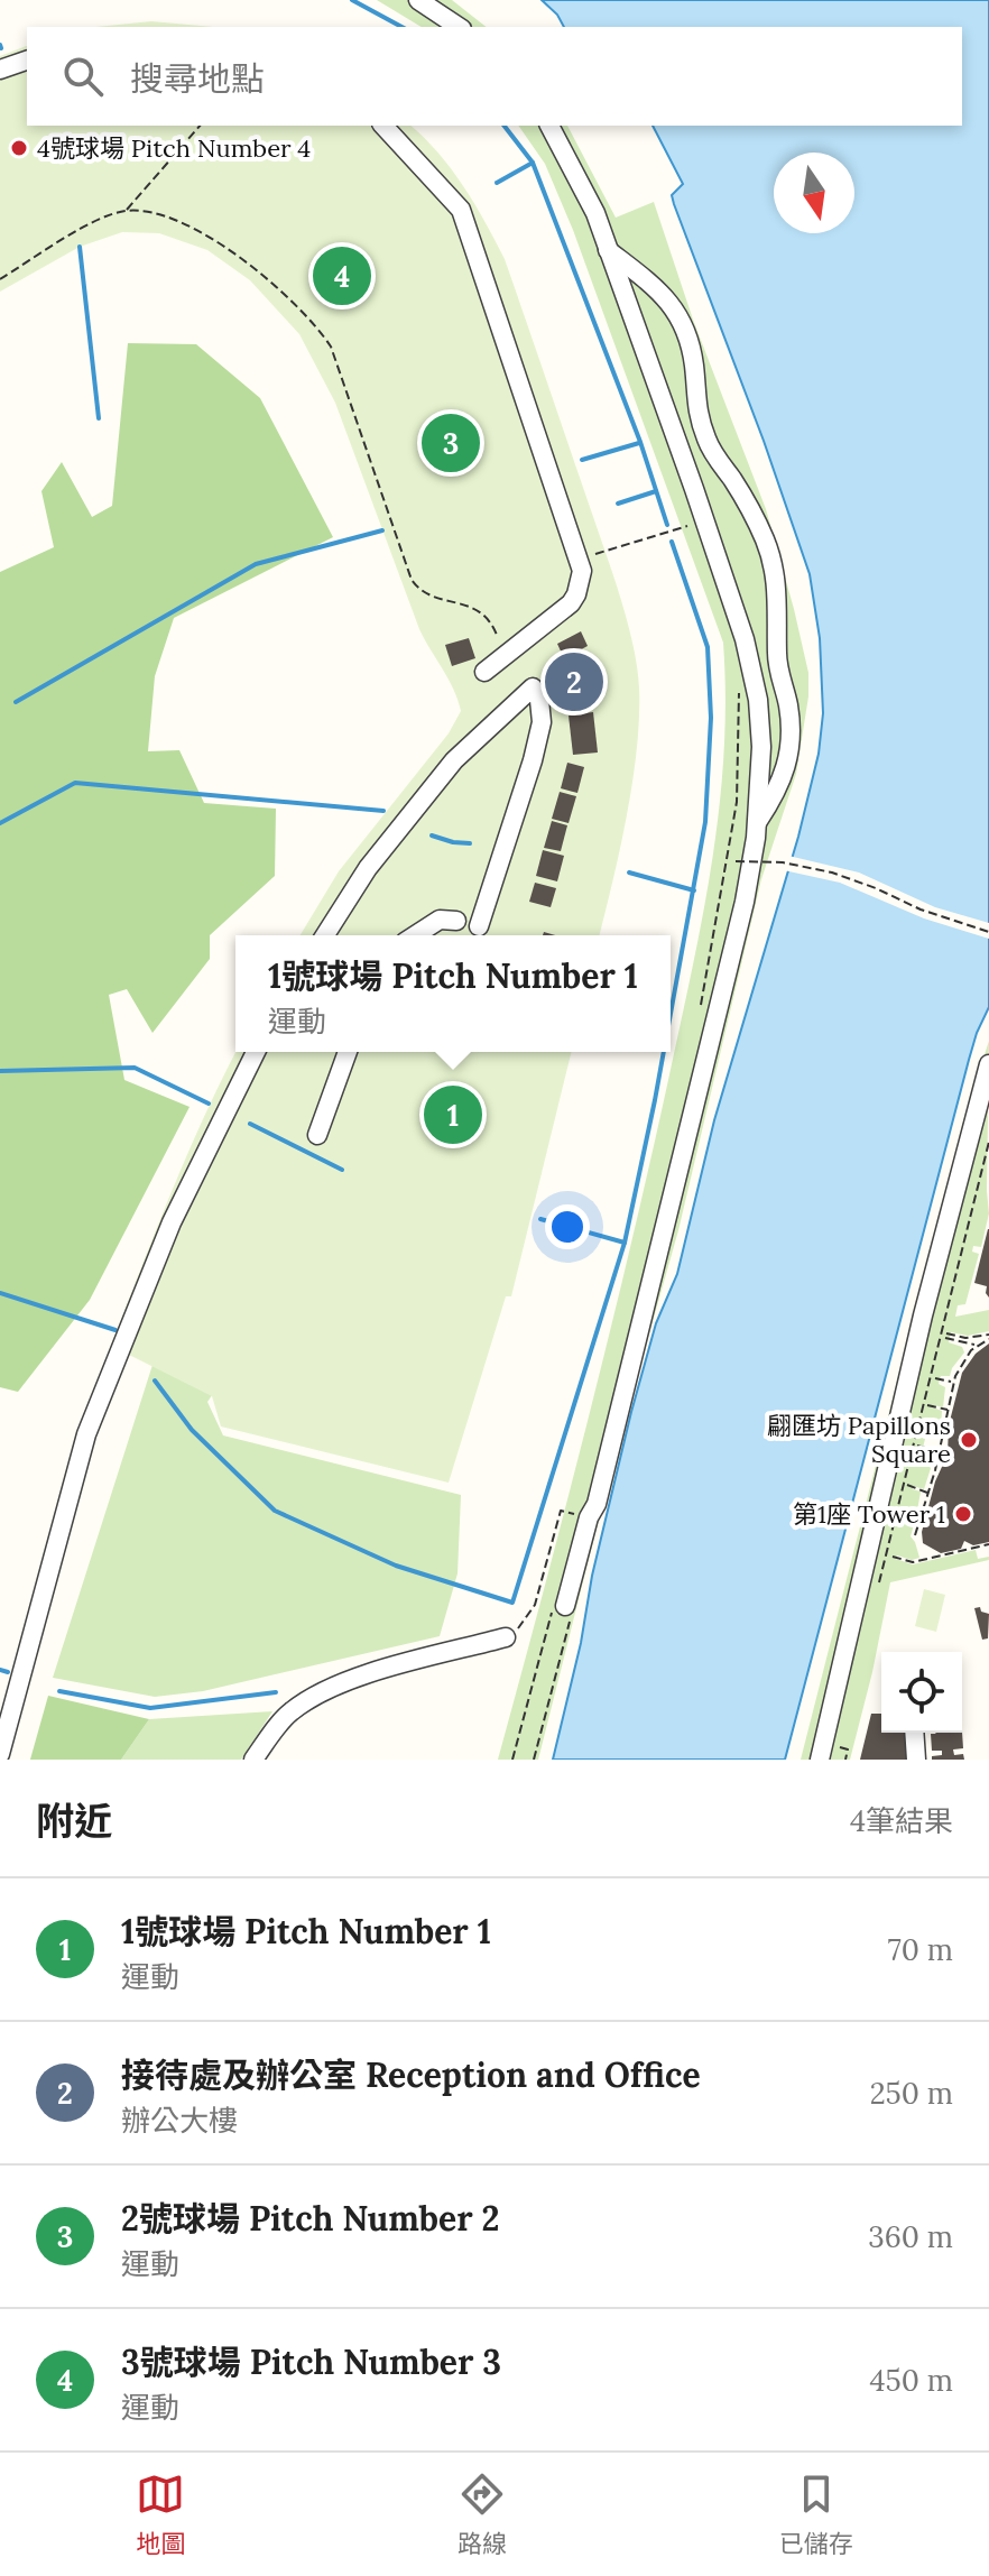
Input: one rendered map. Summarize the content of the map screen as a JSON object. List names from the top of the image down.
{
  "places": ["4號球場 Pitch Number 4", "翩匯坊 Papillons Square", "第1座 Tower 1"],
  "north": "bottom",
  "page": {
    "search": "搜尋地點",
    "pins": [
      "4",
      "3",
      "2",
      "1"
    ],
    "popup": ["1號球場 Pitch Number 1", "運動"],
    "heading": ["附近", "4筆結果"],
    "list": [
      {
        "mark": "1",
        "name": "1號球場 Pitch Number 1",
        "note": "運動",
        "value": "70 m"
      },
      {
        "mark": "2",
        "name": "接待處及辦公室 Reception and Office",
        "note": "辦公大樓",
        "value": "250 m"
      },
      {
        "mark": "3",
        "name": "2號球場 Pitch Number 2",
        "note": "運動",
        "value": "360 m"
      },
      {
        "mark": "4",
        "name": "3號球場 Pitch Number 3",
        "note": "運動",
        "value": "450 m"
      }
    ],
    "nav": ["地圖", "路線", "已儲存"]
  }
}
